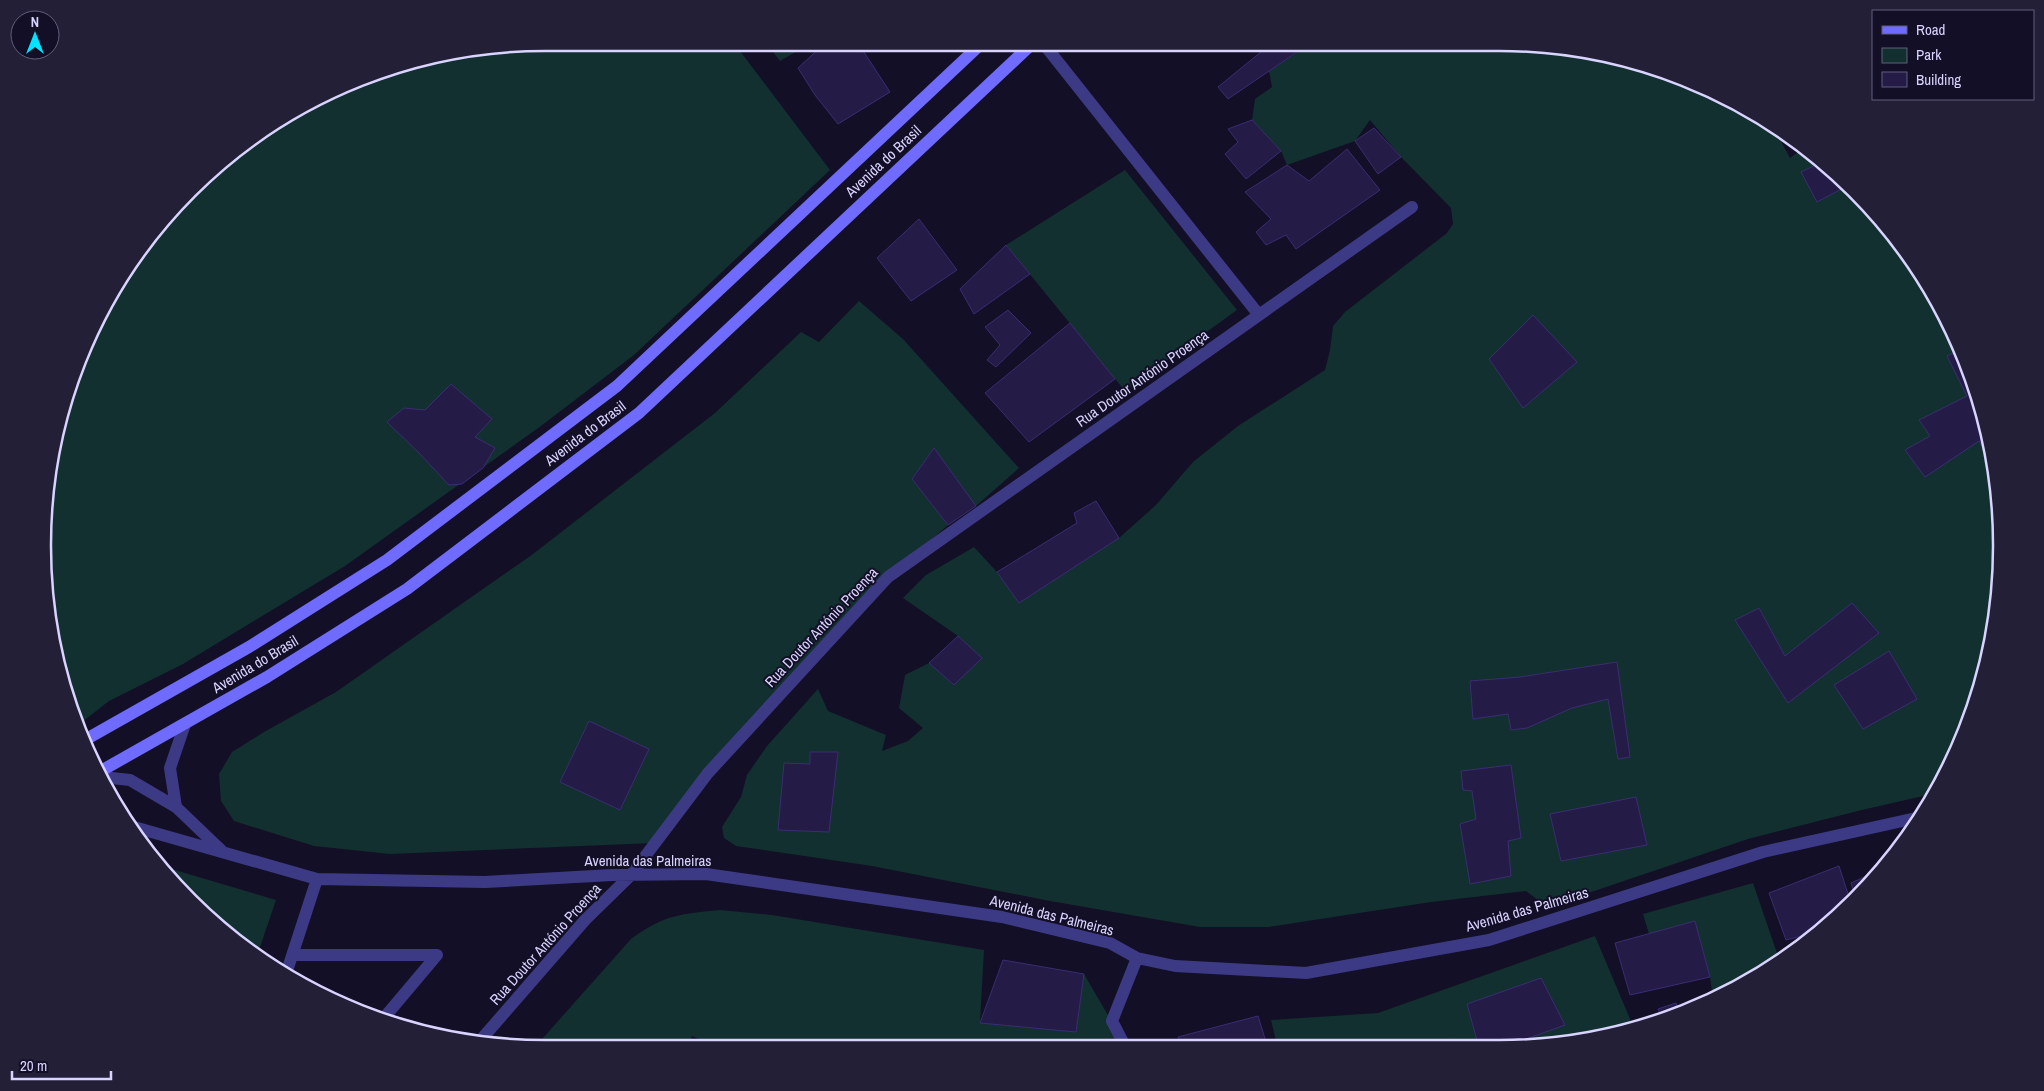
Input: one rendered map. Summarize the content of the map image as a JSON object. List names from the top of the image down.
{
  "streets": {
    "main road": ["Avenida do Brasil"],
    "street": ["Rua Doutor António Proença", "Avenida das Palmeiras"]
  },
  "crossings": [
    ["Rua Doutor António Proença", "Avenida das Palmeiras"]
  ],
  "legend": ["Road", "Park", "Building"],
  "scale_bar": "20 m",
  "north": "top"
}
